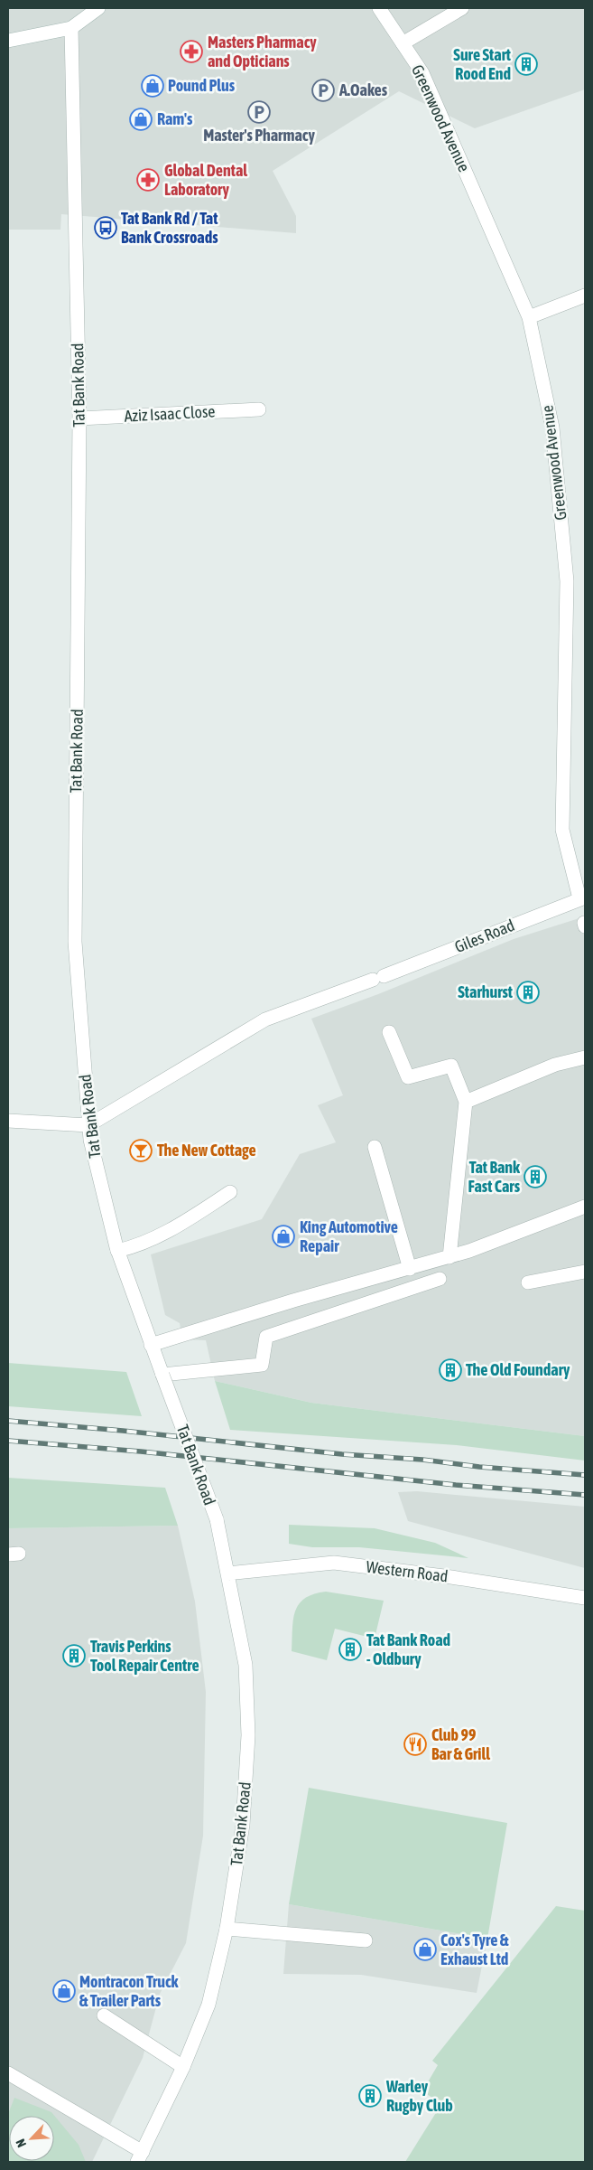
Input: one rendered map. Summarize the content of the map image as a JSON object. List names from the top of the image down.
{
  "streets": {
    "street": [
      "Greenwood Avenue",
      "Tat Bank Road",
      "Aziz Isaac Close",
      "Giles Road",
      "Western Road"
    ]
  },
  "crossings": [
    ["Greenwood Avenue", "Giles Road"],
    ["Tat Bank Road", "Aziz Isaac Close"],
    ["Tat Bank Road", "Giles Road"],
    ["Tat Bank Road", "Western Road"]
  ],
  "places": {
    "pharmacy": ["Masters Pharmacy and Opticians", "Global Dental Laboratory"],
    "building": [
      "Sure Start Rood End",
      "Starhurst",
      "Tat Bank Fast Cars",
      "The Old Foundary",
      "Tat Bank Road - Oldbury",
      "Travis Perkins Tool Repair Centre",
      "Warley Rugby Club"
    ],
    "shop": [
      "Pound Plus",
      "Ram's",
      "King Automotive Repair",
      "Cox's Tyre & Exhaust Ltd",
      "Montracon Truck & Trailer Parts"
    ],
    "parking": ["A.Oakes", "Master's Pharmacy"],
    "bus stop": ["Tat Bank Rd / Tat Bank Crossroads"],
    "bar": ["The New Cottage"],
    "restaurant": ["Club 99 Bar & Grill"]
  },
  "north": "bottom left"
}
